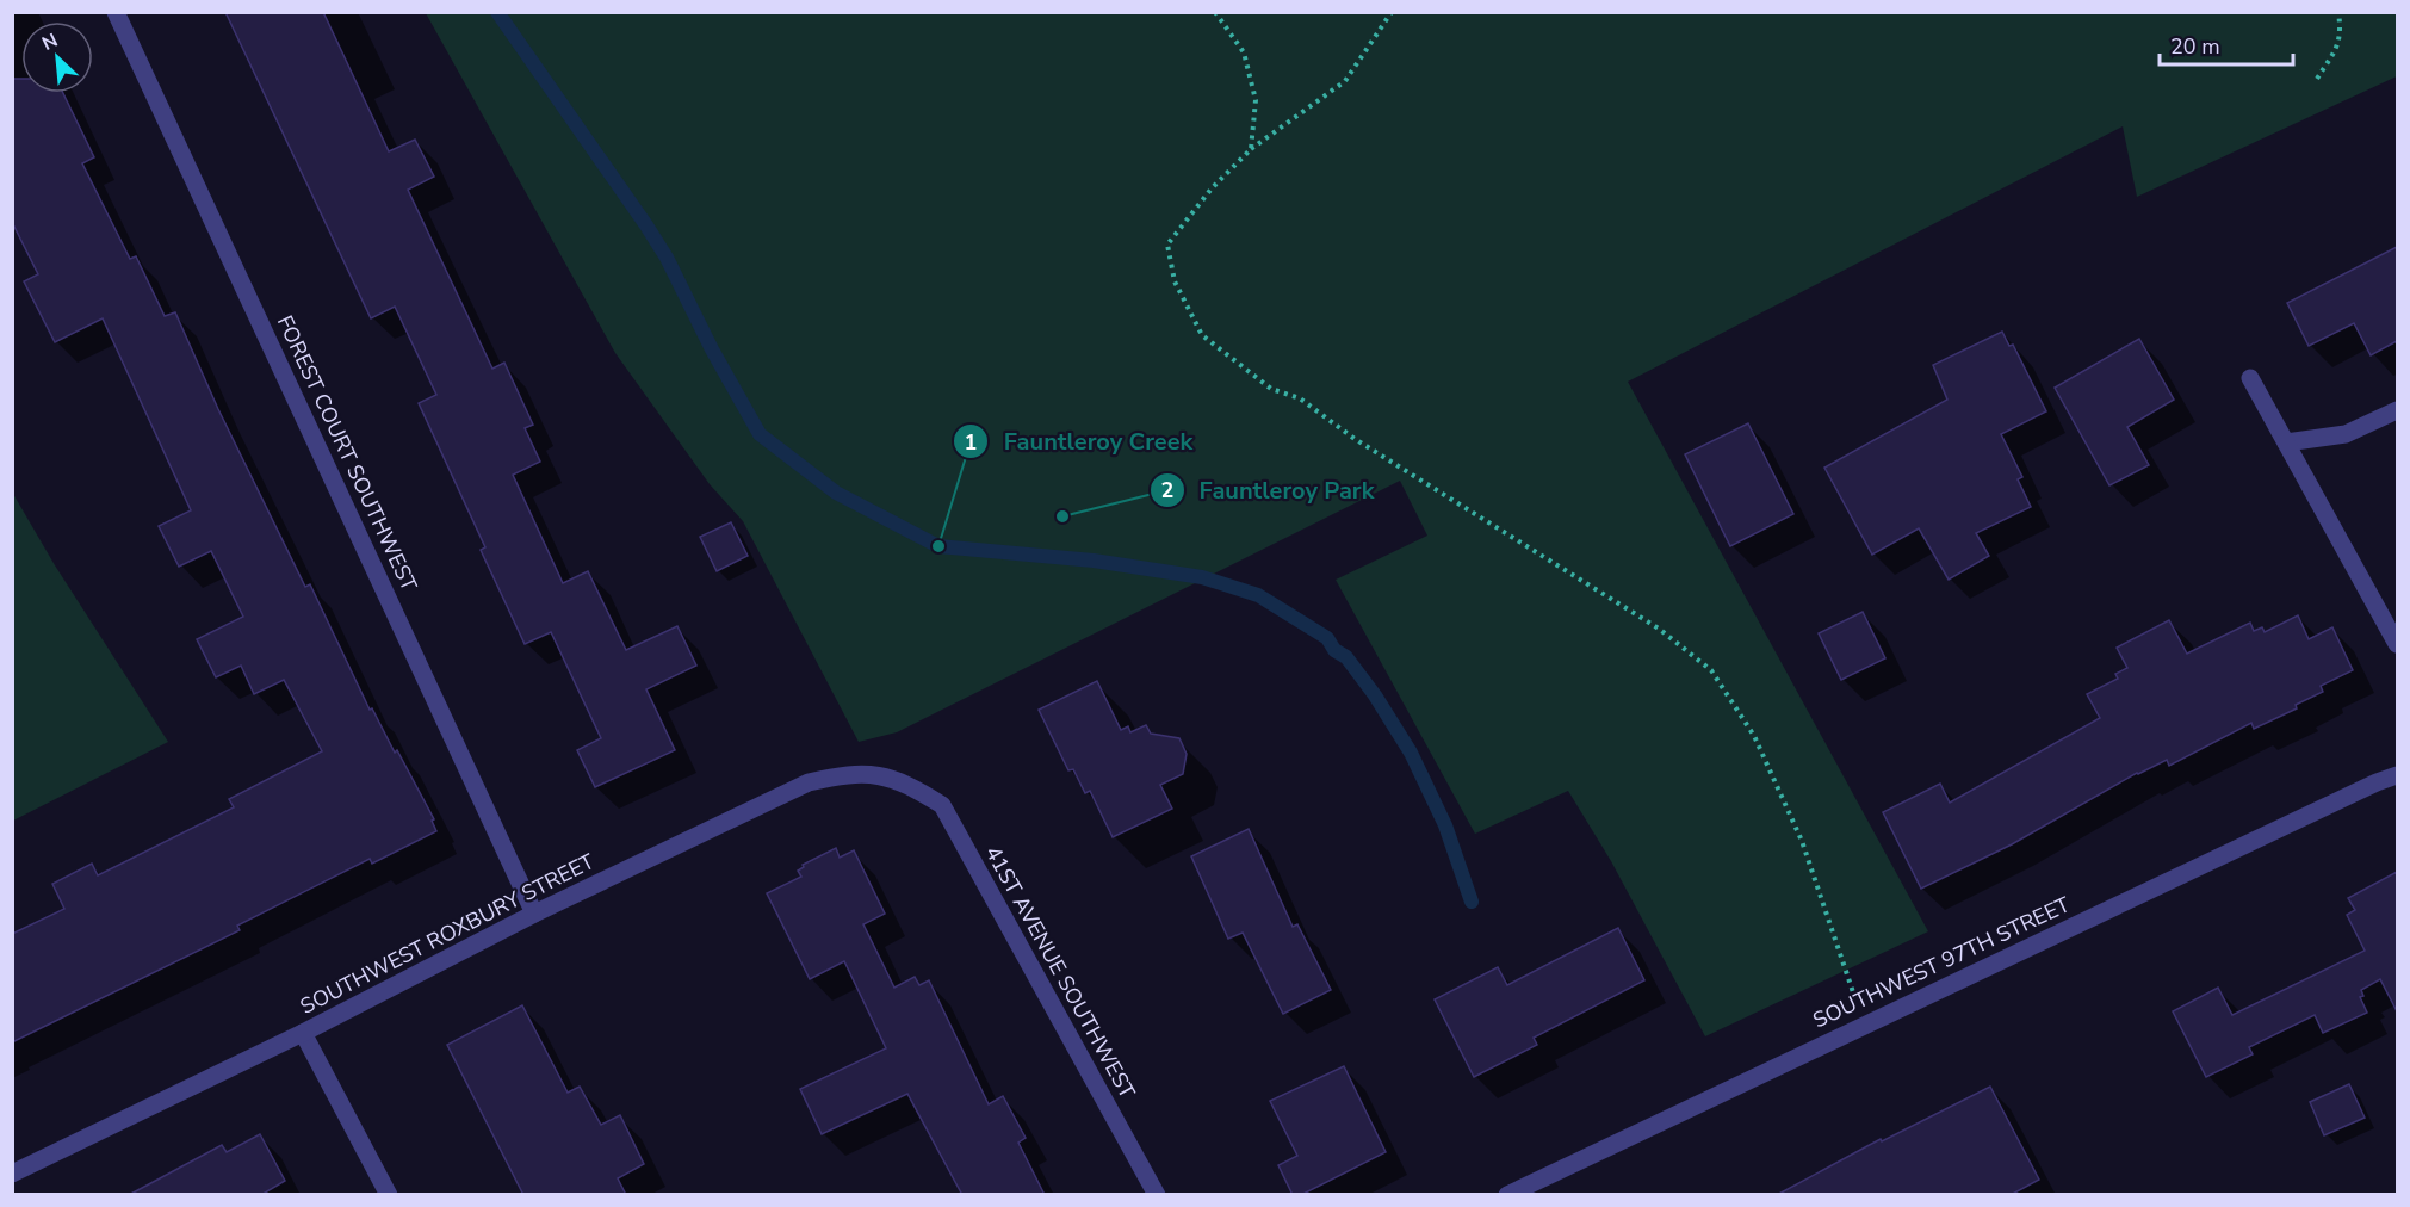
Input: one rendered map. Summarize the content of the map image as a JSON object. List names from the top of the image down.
{
  "streets": {
    "street": [
      "FOREST COURT SOUTHWEST",
      "SOUTHWEST ROXBURY STREET",
      "SOUTHWEST 97TH STREET",
      "41ST AVENUE SOUTHWEST"
    ]
  },
  "crossings": [
    ["FOREST COURT SOUTHWEST", "SOUTHWEST ROXBURY STREET"],
    ["SOUTHWEST ROXBURY STREET", "41ST AVENUE SOUTHWEST"]
  ],
  "places": ["Fauntleroy Park", "Fauntleroy Creek"],
  "scale_bar": "20 m",
  "north": "top left"
}
